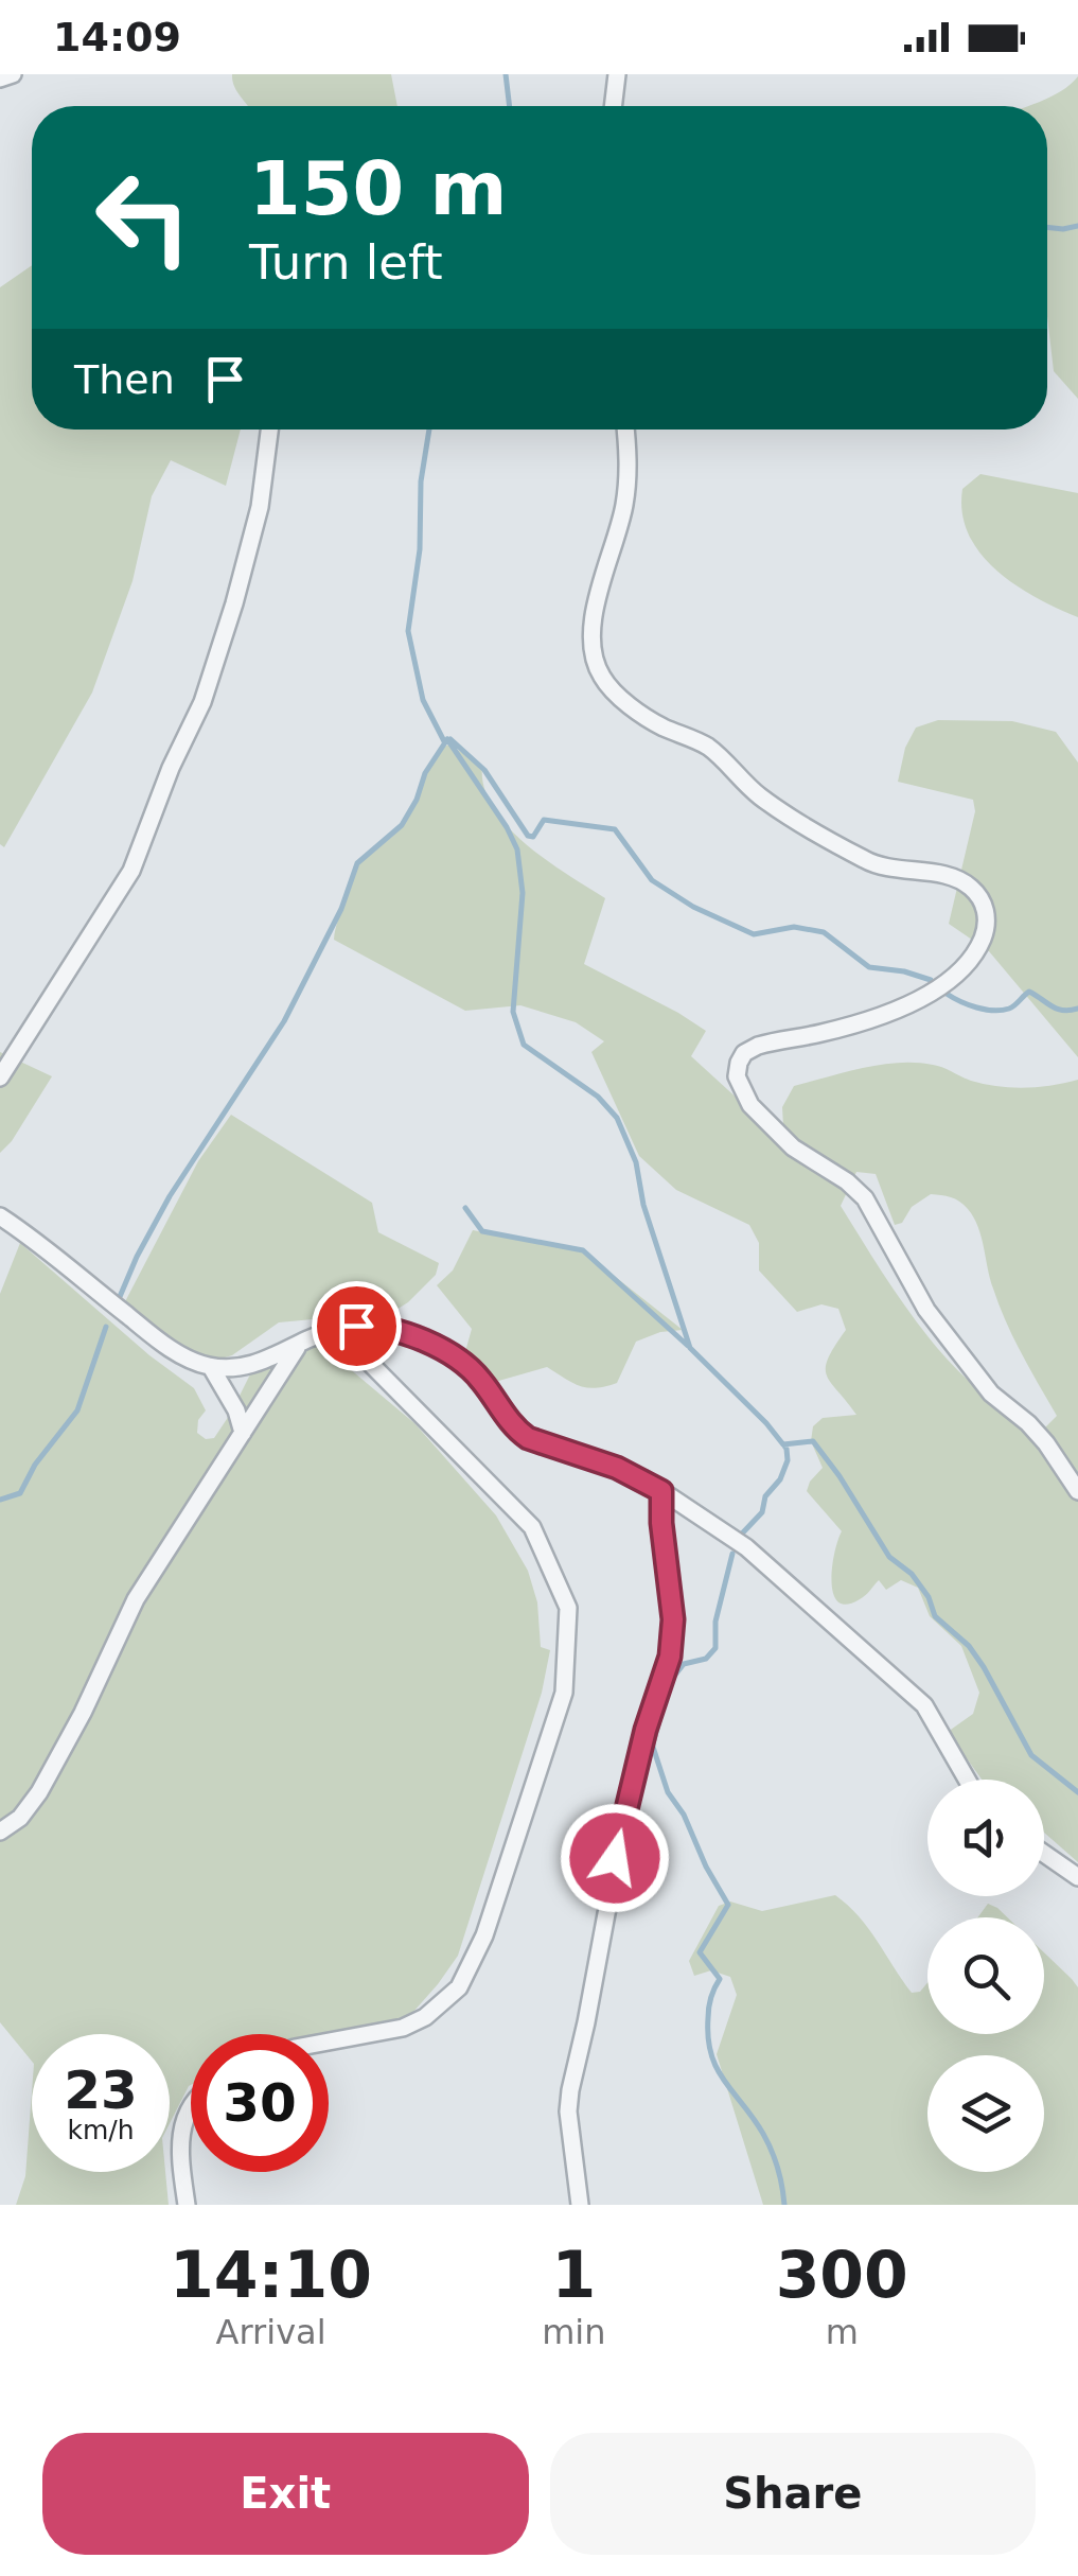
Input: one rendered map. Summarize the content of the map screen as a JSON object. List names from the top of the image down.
{
  "page": {
    "status": "14:09",
    "turn": ["150 m", "Turn left"],
    "then": "Then",
    "speed": "23 km/h",
    "limit": "30",
    "eta": [
      "14:10",
      "Arrival",
      "1",
      "min",
      "300",
      "m"
    ],
    "buttons": ["Exit", "Share"]
  }
}
